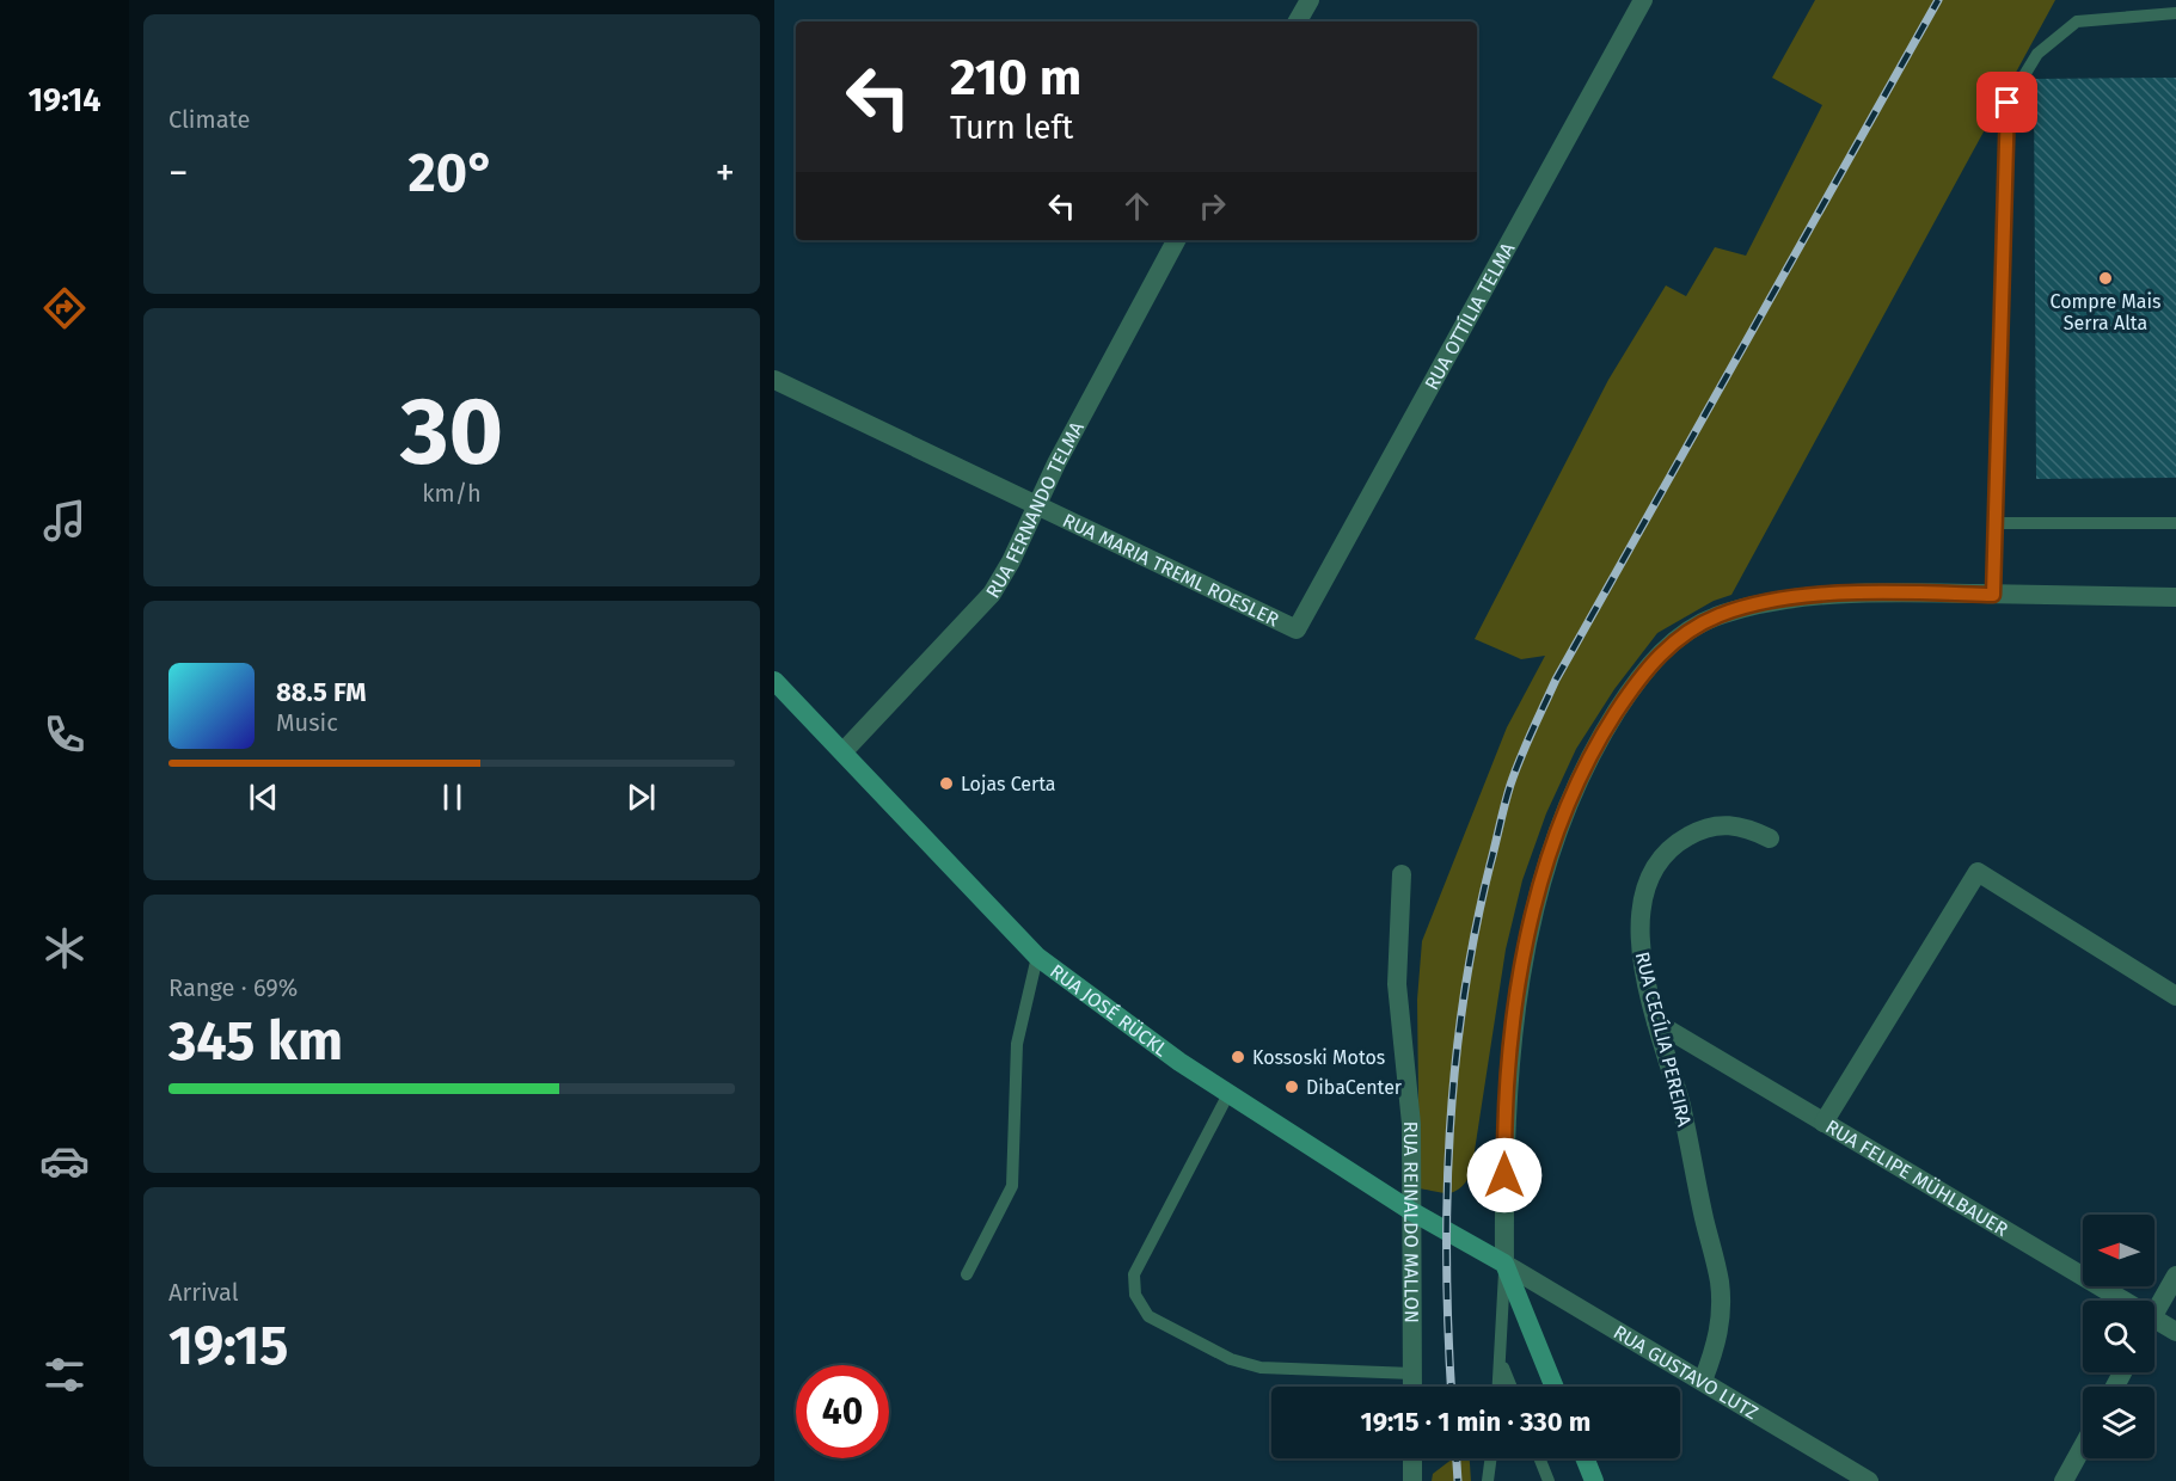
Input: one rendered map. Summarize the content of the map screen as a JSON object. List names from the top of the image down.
{
  "streets": {
    "main road": ["RUA JOSÉ RÜCKL"],
    "street": [
      "RUA OTTÍLIA TELMA",
      "RUA FERNANDO TELMA",
      "RUA MARIA TREML ROESLER",
      "RUA CECÍLIA PEREIRA",
      "RUA FELIPE MÜHLBAUER",
      "RUA REINALDO MALLON",
      "RUA GUSTAVO LUTZ"
    ]
  },
  "crossings": [
    ["RUA OTTÍLIA TELMA", "RUA MARIA TREML ROESLER"],
    ["RUA FERNANDO TELMA", "RUA MARIA TREML ROESLER"],
    ["RUA FERNANDO TELMA", "RUA JOSÉ RÜCKL"],
    ["RUA JOSÉ RÜCKL", "RUA REINALDO MALLON"],
    ["RUA JOSÉ RÜCKL", "RUA GUSTAVO LUTZ"],
    ["RUA CECÍLIA PEREIRA", "RUA FELIPE MÜHLBAUER"],
    ["RUA CECÍLIA PEREIRA", "RUA GUSTAVO LUTZ"]
  ],
  "places": [
    "Compre Mais Serra Alta",
    "Lojas Certa",
    "Kossoski Motos",
    "DibaCenter"
  ],
  "north": "left",
  "page": {
    "tabs": "19:14",
    "tile": [
      "Climate",
      ["30", "km/h"],
      ["Range · 69%", "345 km"],
      ["Arrival", "19:15"]
    ],
    "turn": ["210 m", "Turn left"],
    "heat": ["−", "20°", "+"],
    "song": ["88.5 FM", "Music"],
    "limit": "40",
    "trip": "19:15 · 1 min · 330 m"
  }
}
